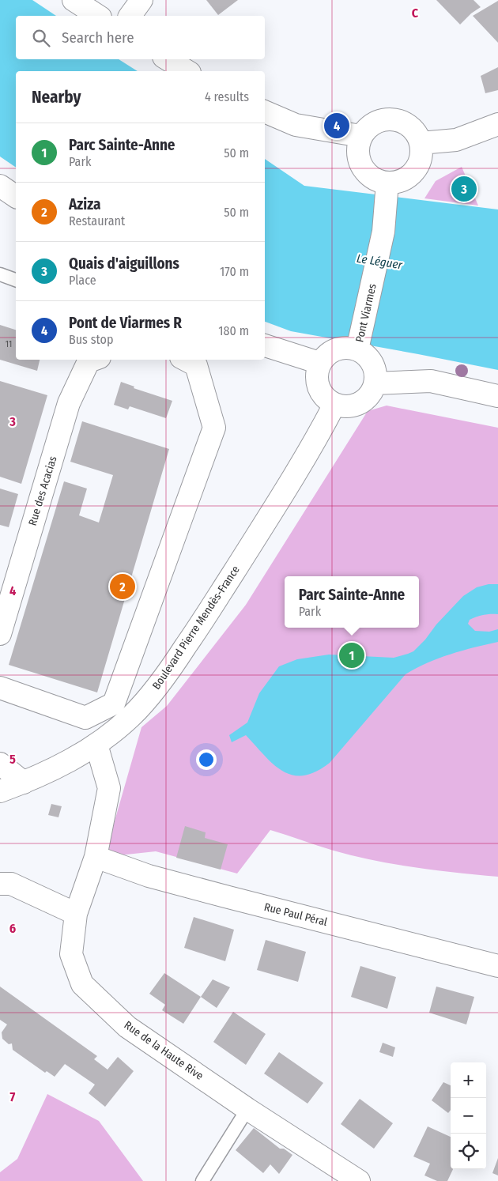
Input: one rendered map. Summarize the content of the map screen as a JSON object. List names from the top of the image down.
{
  "streets": {
    "street": [
      "Pont Viarmes",
      "Rue des Acacias",
      "Boulevard Pierre Mendès-France",
      "Rue Paul Péral",
      "Rue de la Haute Rive"
    ]
  },
  "crossings": [
    ["Pont Viarmes", "Boulevard Pierre Mendès-France"],
    ["Boulevard Pierre Mendès-France", "Rue de la Haute Rive"],
    ["Rue Paul Péral", "Rue de la Haute Rive"]
  ],
  "water": ["Le Léguer"],
  "house_numbers": ["11"],
  "page": {
    "search": "Search here",
    "heading": ["Nearby", "4 results"],
    "pins": [
      "4",
      "3",
      "2",
      "1"
    ],
    "list": [
      {
        "mark": "1",
        "name": "Parc Sainte-Anne",
        "note": "Park",
        "value": "50 m"
      },
      {
        "mark": "2",
        "name": "Aziza",
        "note": "Restaurant",
        "value": "50 m"
      },
      {
        "mark": "3",
        "name": "Quais d'aiguillons",
        "note": "Place",
        "value": "170 m"
      },
      {
        "mark": "4",
        "name": "Pont de Viarmes R",
        "note": "Bus stop",
        "value": "180 m"
      }
    ],
    "popup": ["Parc Sainte-Anne", "Park"],
    "map_buttons": ["+", "−"]
  },
  "grid": {
    "columns": ["C"],
    "rows": [
      "3",
      "4",
      "5",
      "6",
      "7"
    ]
  }
}
